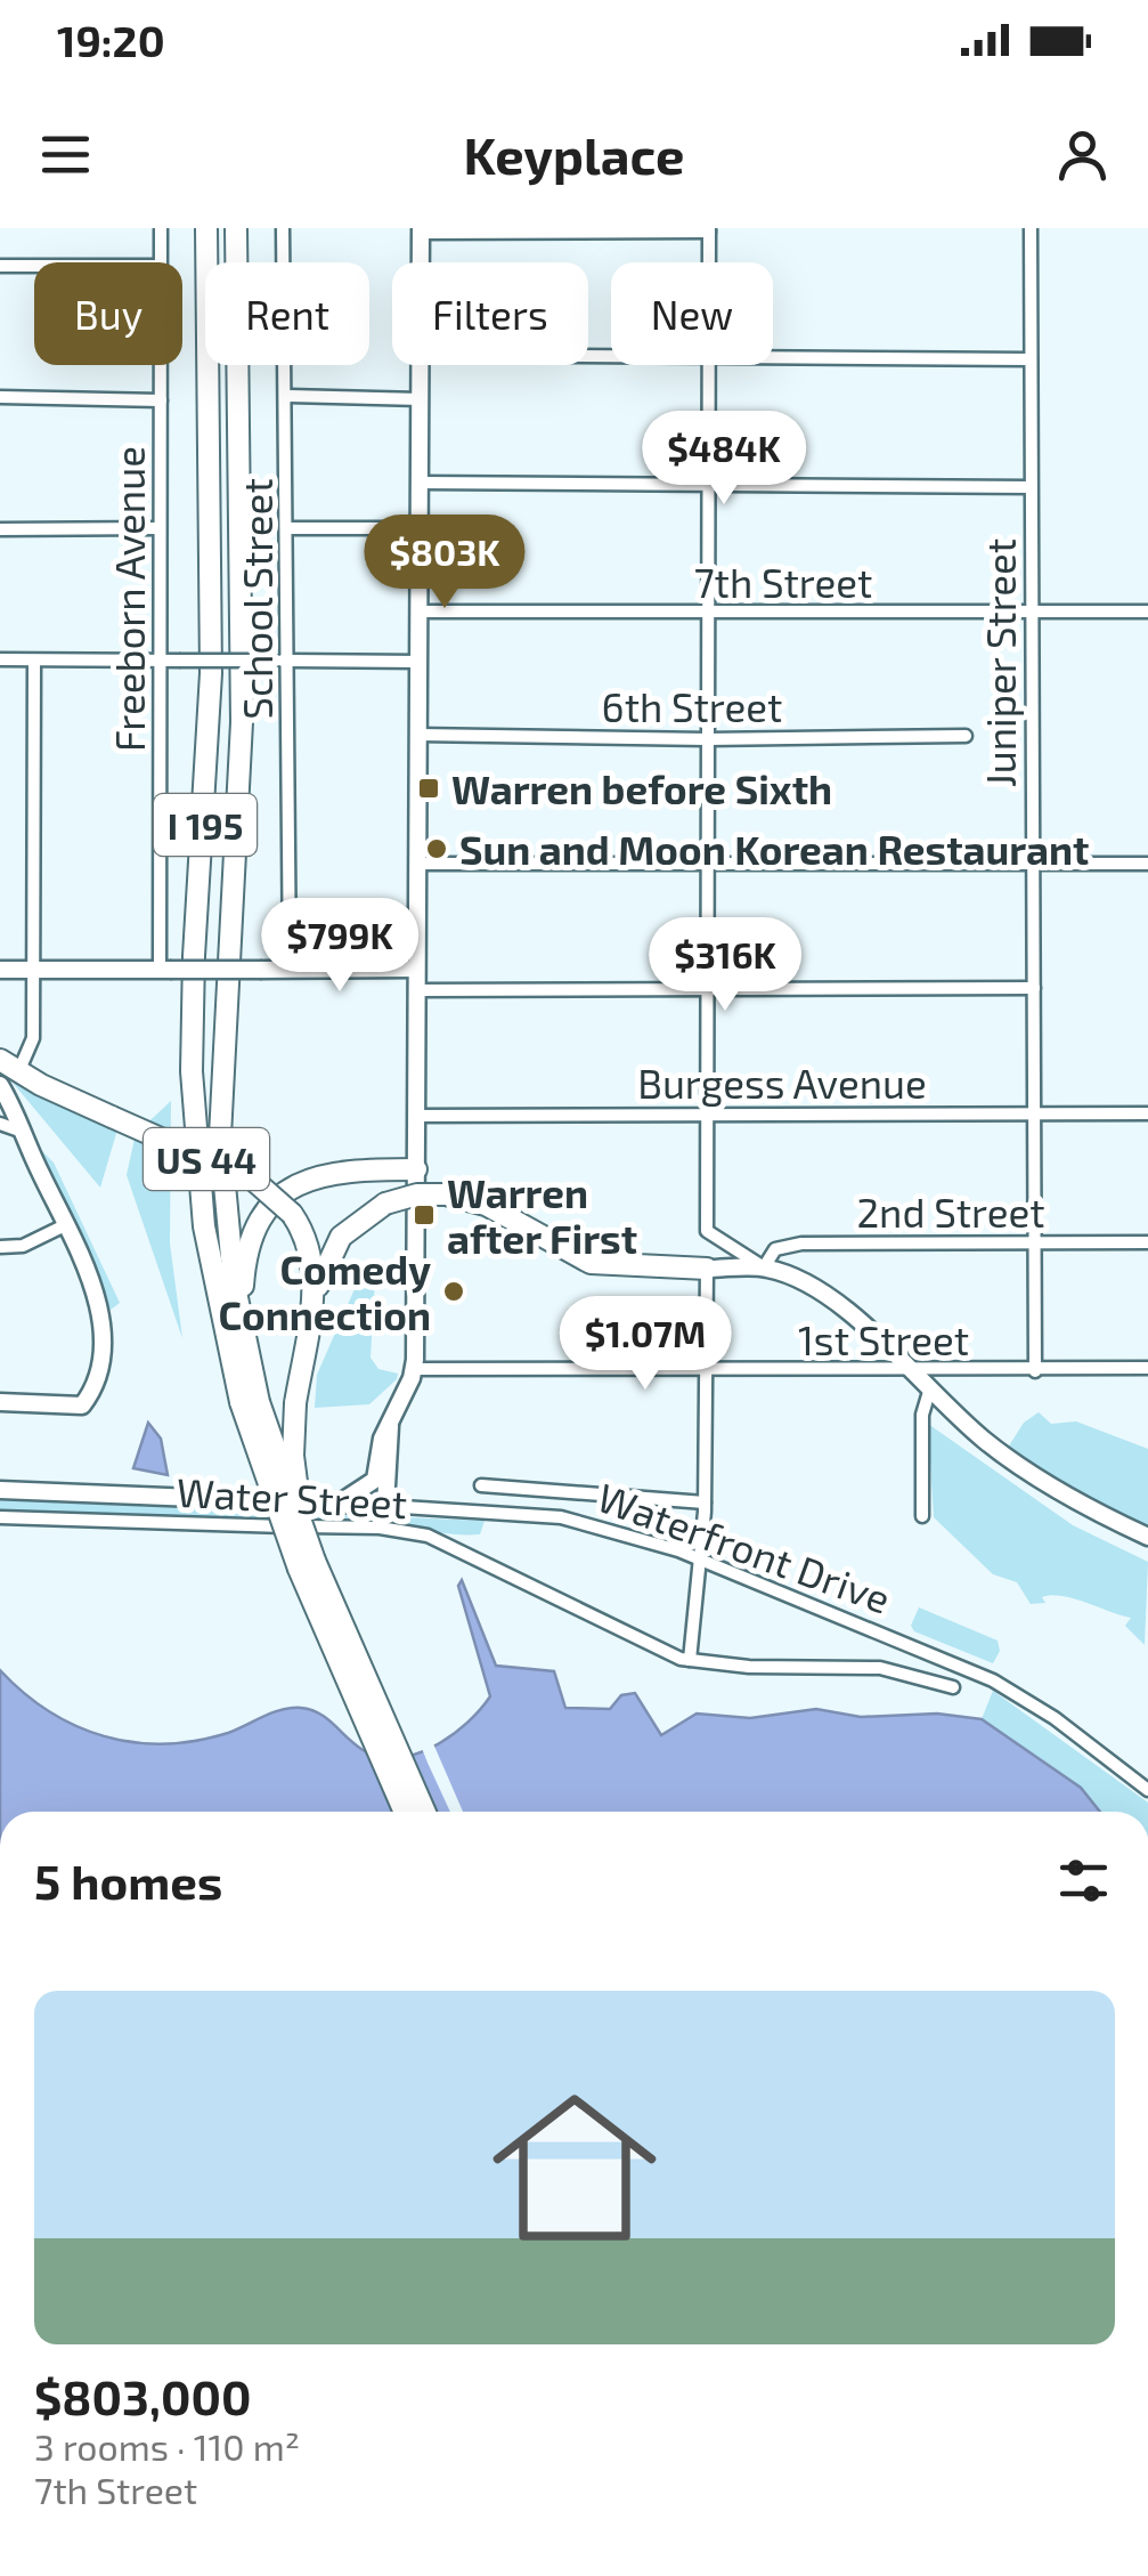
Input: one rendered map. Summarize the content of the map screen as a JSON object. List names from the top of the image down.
{
  "streets": {
    "highway": ["I 195", "US 44"],
    "main road": ["Waterfront Drive"],
    "street": [
      "7th Street",
      "Freeborn Avenue",
      "School Street",
      "Juniper Street",
      "6th Street",
      "Burgess Avenue",
      "2nd Street",
      "1st Street",
      "Water Street"
    ]
  },
  "crossings": [
    ["7th Street", "Juniper Street"],
    ["Juniper Street", "Burgess Avenue"],
    ["Juniper Street", "2nd Street"],
    ["Juniper Street", "1st Street"],
    ["I 195", "US 44"]
  ],
  "places": {
    "transit": ["Warren before Sixth", "Warren after First"],
    "other": ["Sun and Moon Korean Restaurant", "Comedy Connection"]
  },
  "page": {
    "status": "19:20",
    "header": "Keyplace",
    "chip": [
      "Buy",
      "Rent",
      "Filters",
      "New"
    ],
    "price": [
      "$484K",
      "$803K",
      "$799K",
      "$316K",
      "$1.07M"
    ],
    "heading": "5 homes",
    "list": [
      {
        "name": "$803,000",
        "note": "3 rooms · 110 m² · 7th Street"
      }
    ]
  }
}
